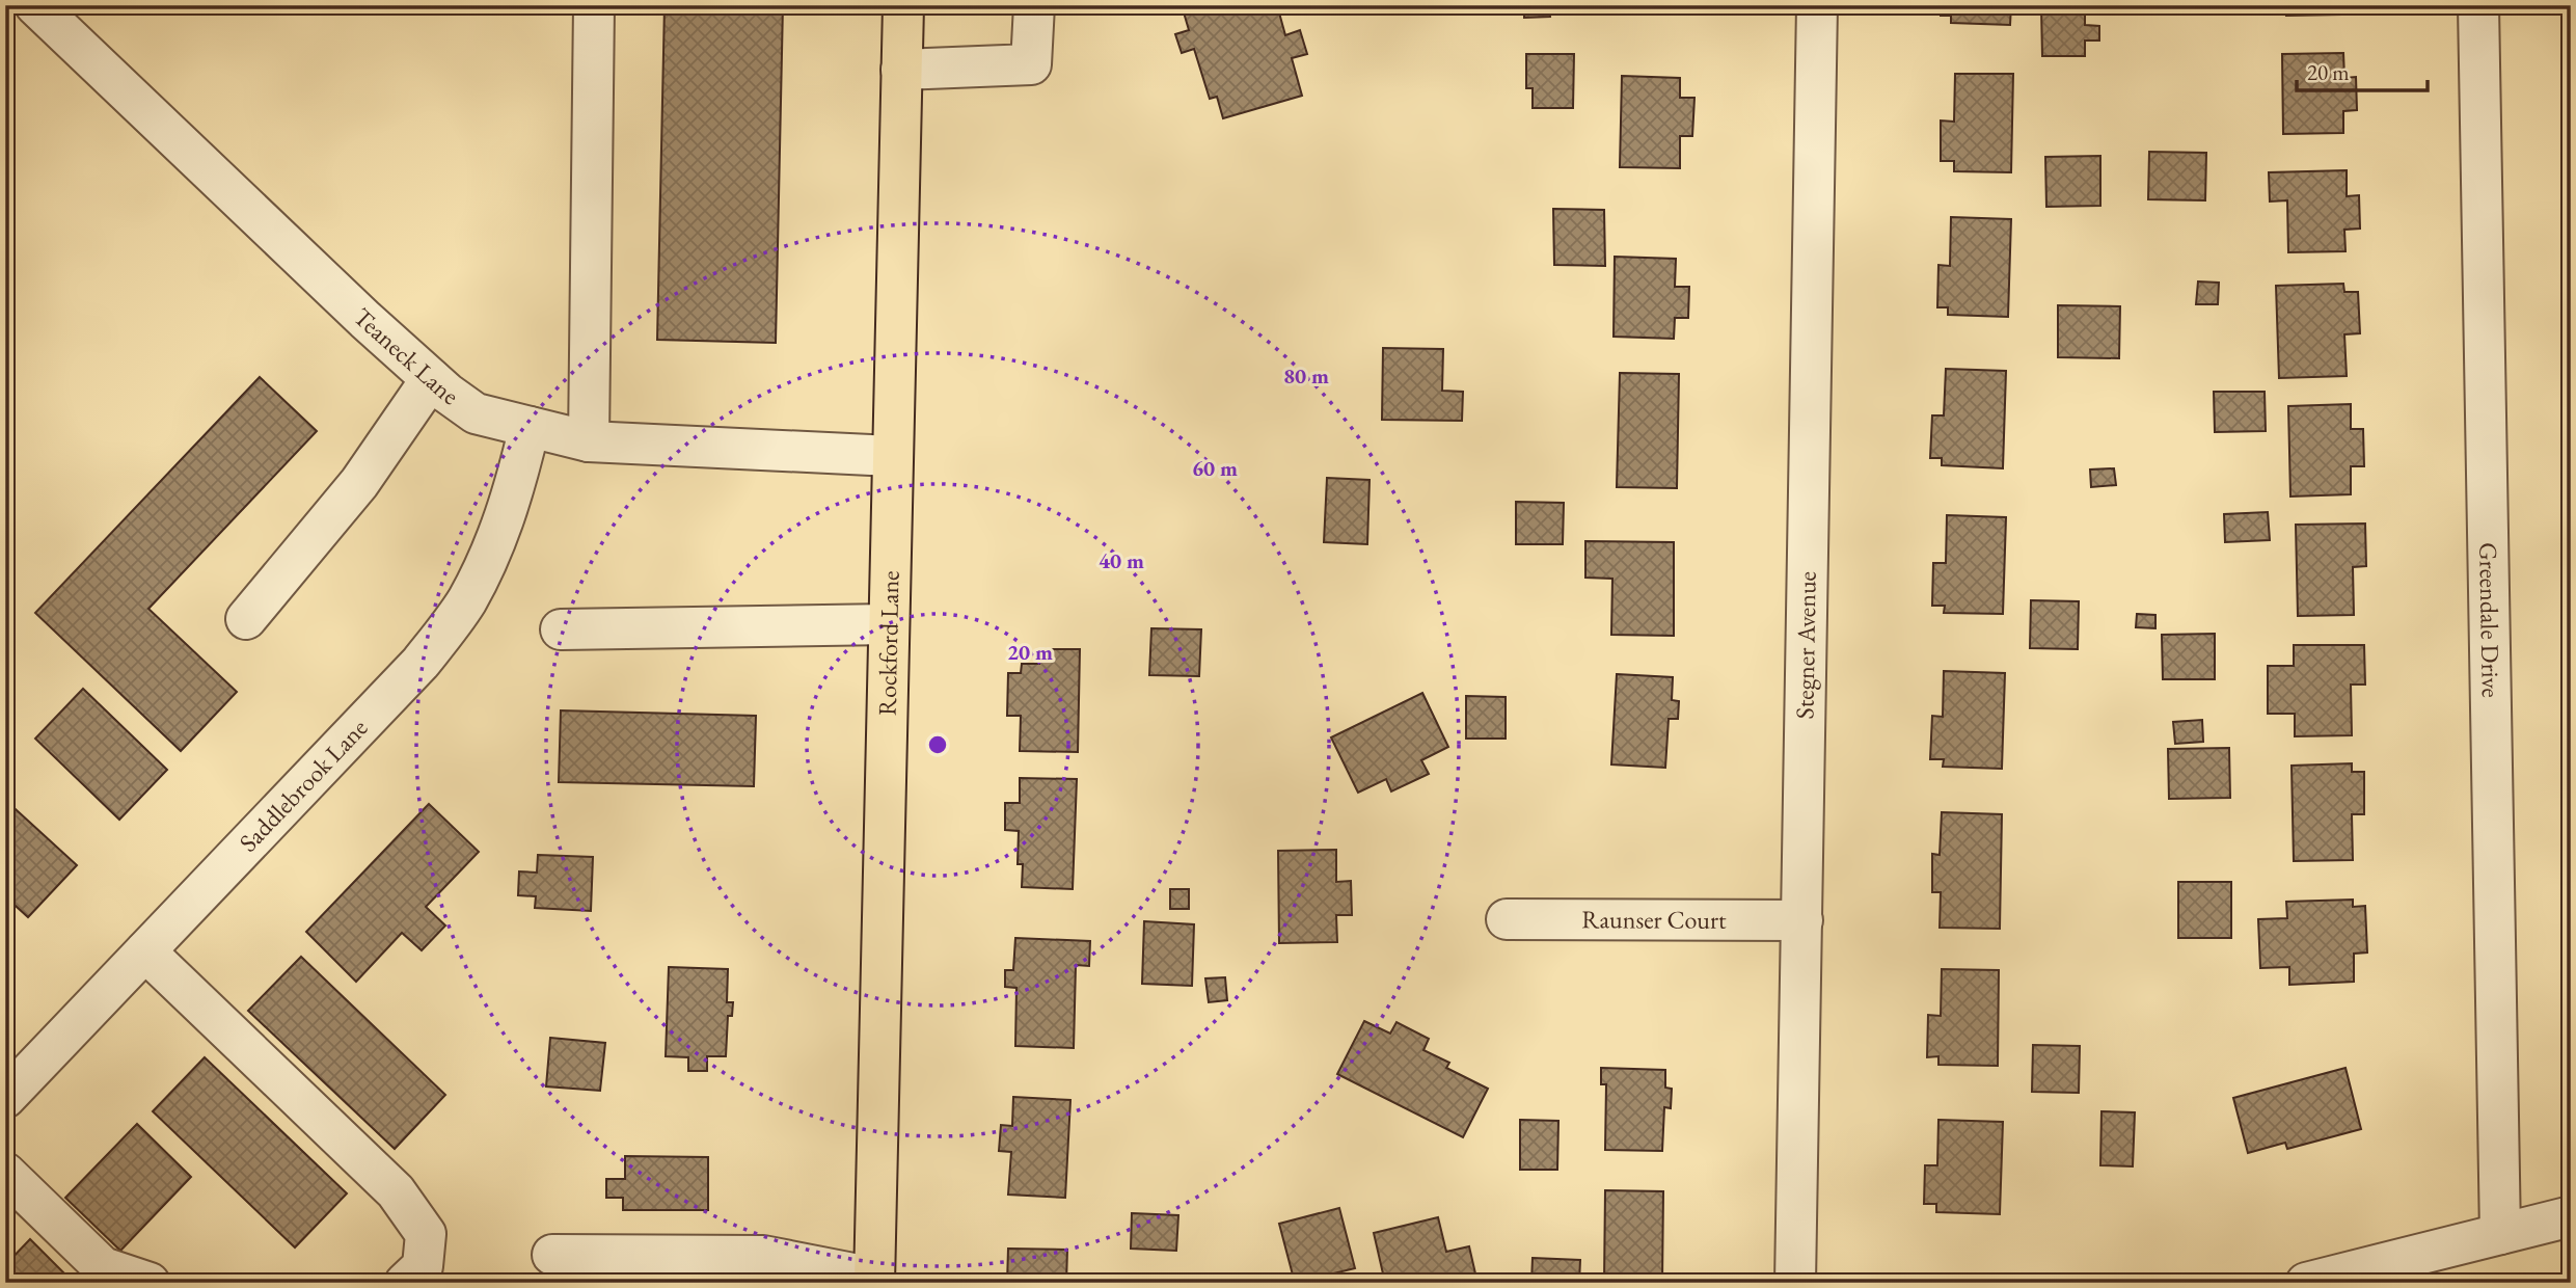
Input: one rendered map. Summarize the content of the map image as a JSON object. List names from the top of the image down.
{
  "streets": {
    "main road": ["Rockford Lane"],
    "street": [
      "Teaneck Lane",
      "Greendale Drive",
      "Stegner Avenue",
      "Saddlebrook Lane",
      "Raunser Court"
    ]
  },
  "crossings": [
    ["Teaneck Lane", "Rockford Lane"],
    ["Teaneck Lane", "Saddlebrook Lane"],
    ["Stegner Avenue", "Raunser Court"]
  ],
  "scale_bar": "20 m",
  "rings": [
    "80 m",
    "60 m",
    "40 m",
    "20 m"
  ]
}
